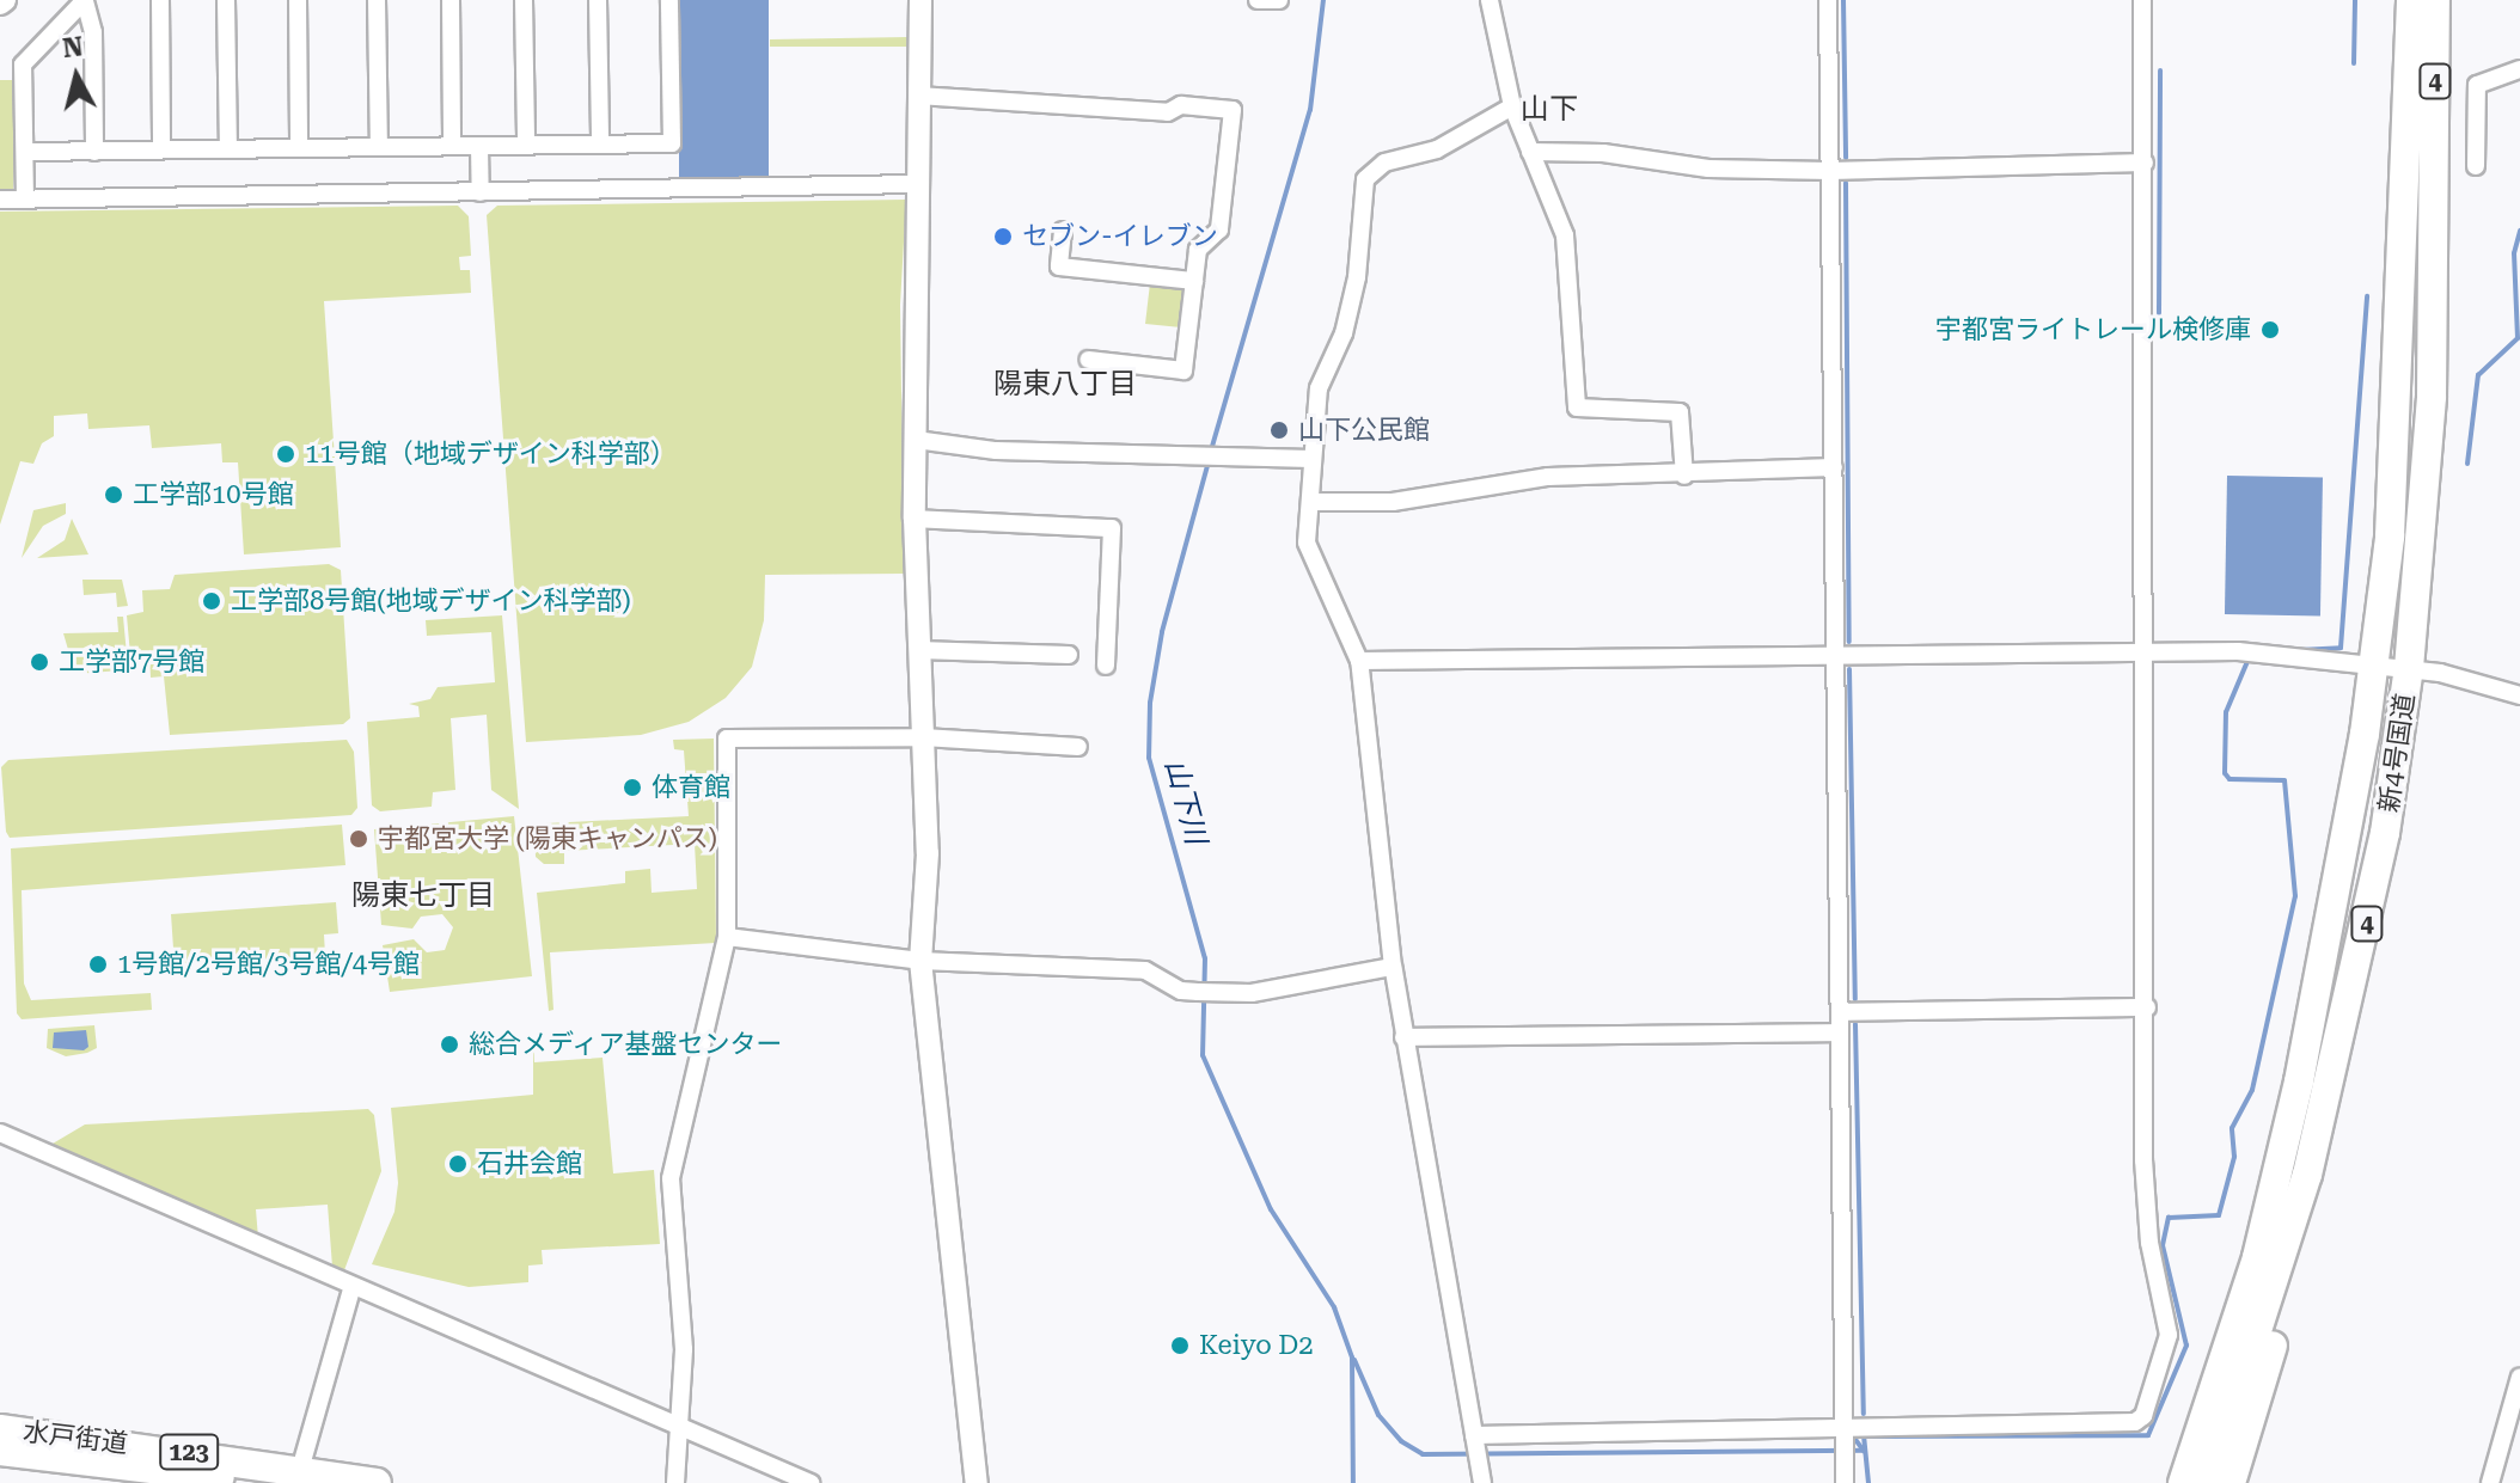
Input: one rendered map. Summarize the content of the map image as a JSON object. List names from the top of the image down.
{
  "streets": {
    "highway": [
      "4",
      "新4号国道",
      "水戸街道",
      "123"
    ]
  },
  "districts": ["山下", "陽東八丁目", "陽東七丁目"],
  "water": ["山下川"],
  "places": [
    "セブン-イレブン",
    "宇都宮ライトレール検修庫",
    "山下公民館",
    "11号館（地域デザイン科学部）",
    "工学部10号館",
    "工学部8号館(地域デザイン科学部)",
    "工学部7号館",
    "体育館",
    "宇都宮大学 (陽東キャンパス)",
    "1号館/2号館/3号館/4号館",
    "総合メディア基盤センター",
    "石井会館",
    "Keiyo D2"
  ],
  "north": "top"
}
